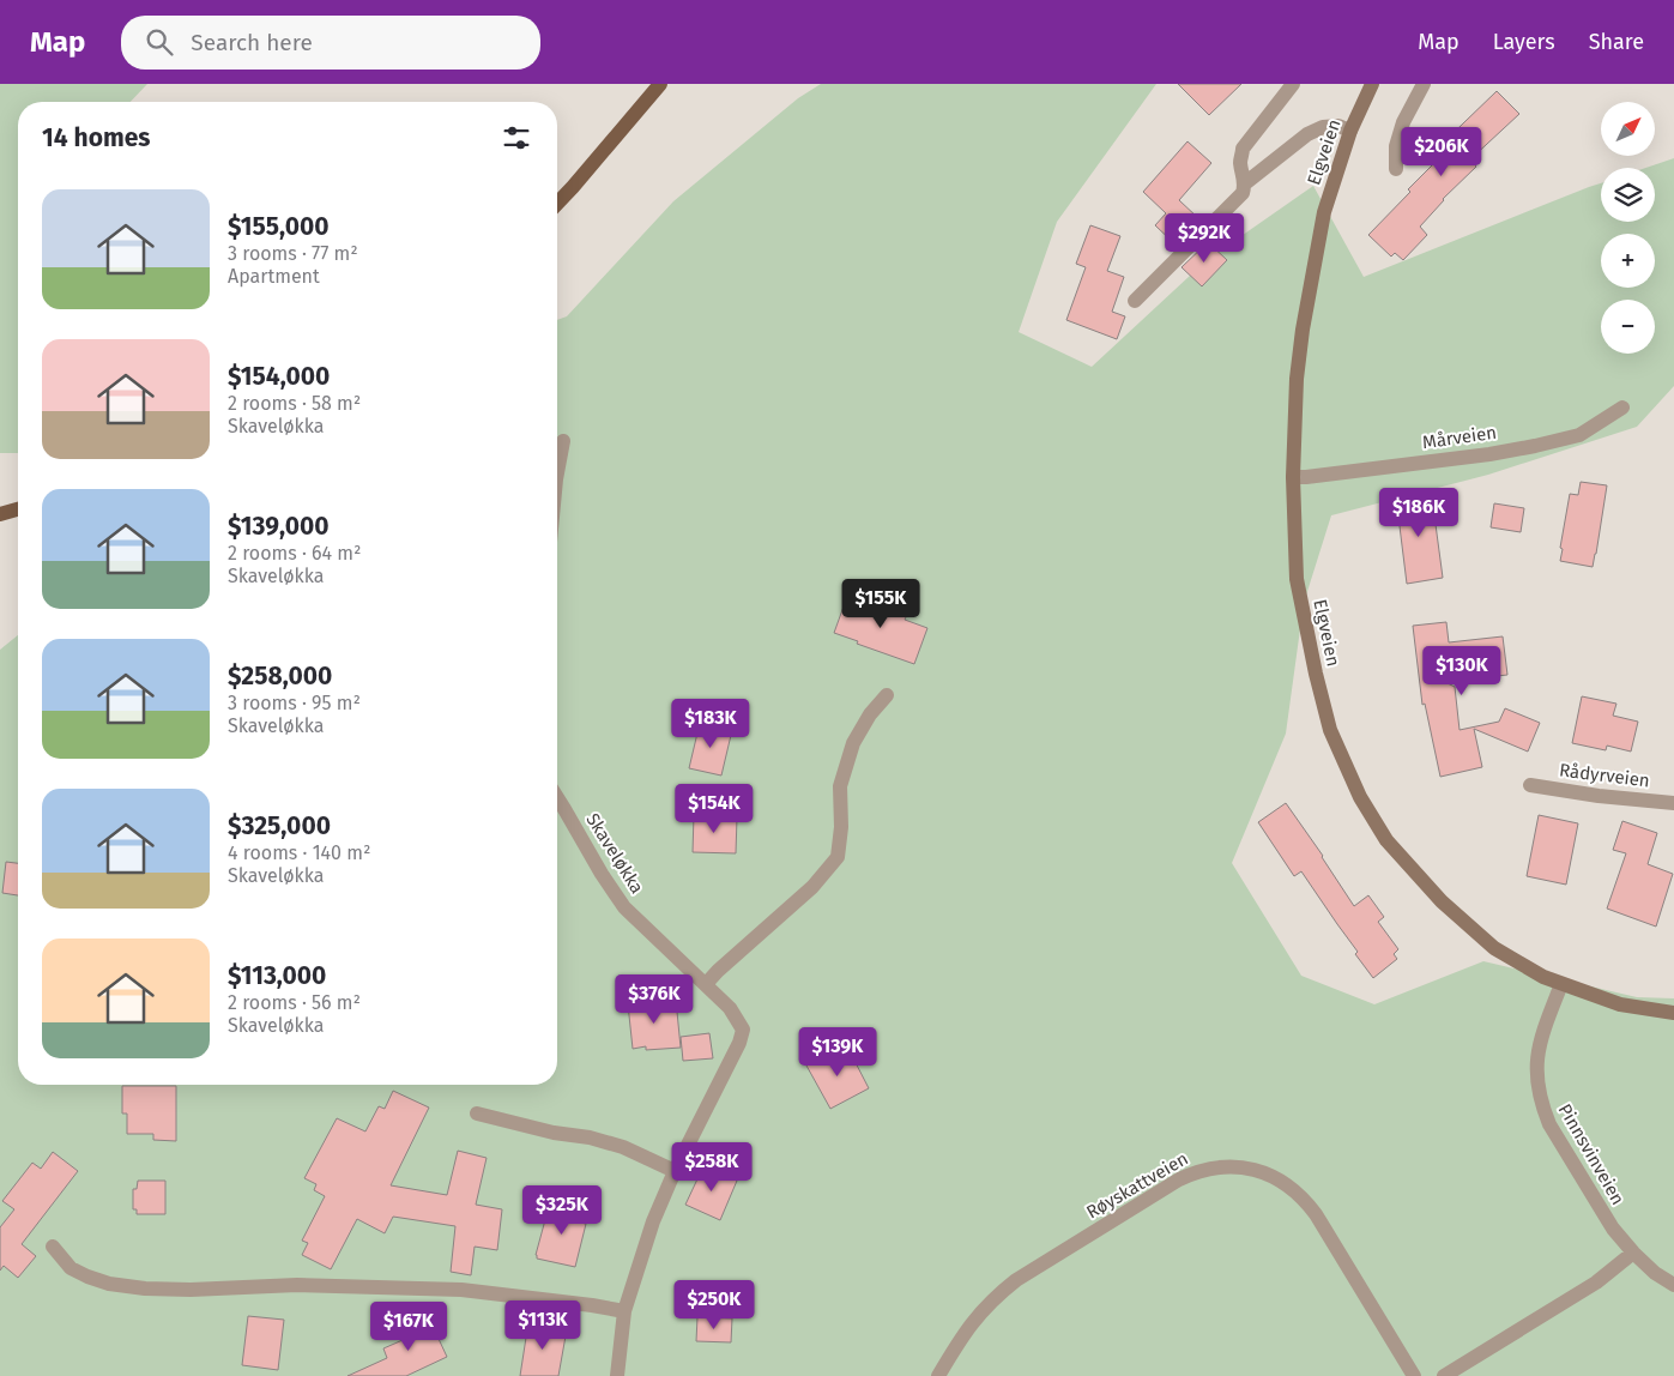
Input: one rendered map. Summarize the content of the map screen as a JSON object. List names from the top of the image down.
{
  "streets": {
    "main road": ["Elgveien"],
    "street": [
      "Mårveien",
      "Rådyrveien",
      "Skaveløkka",
      "Pinnsvinveien",
      "Røyskattveien"
    ]
  },
  "crossings": [
    ["Elgveien", "Mårveien"],
    ["Elgveien", "Pinnsvinveien"]
  ],
  "north": "top right",
  "page": {
    "header": "Map",
    "search": "Search here",
    "nav": ["Map", "Layers", "Share"],
    "map_buttons": ["+", "−"],
    "heading": "14 homes",
    "price": [
      "$206K",
      "$292K",
      "$186K",
      "$155K",
      "$130K",
      "$183K",
      "$154K",
      "$376K",
      "$139K",
      "$258K",
      "$325K",
      "$250K",
      "$113K",
      "$167K"
    ],
    "list": [
      {
        "name": "$155,000",
        "note": "3 rooms · 77 m² · Apartment"
      },
      {
        "name": "$154,000",
        "note": "2 rooms · 58 m² · Skaveløkka"
      },
      {
        "name": "$139,000",
        "note": "2 rooms · 64 m² · Skaveløkka"
      },
      {
        "name": "$258,000",
        "note": "3 rooms · 95 m² · Skaveløkka"
      },
      {
        "name": "$325,000",
        "note": "4 rooms · 140 m² · Skaveløkka"
      },
      {
        "name": "$113,000",
        "note": "2 rooms · 56 m² · Skaveløkka"
      }
    ]
  }
}
